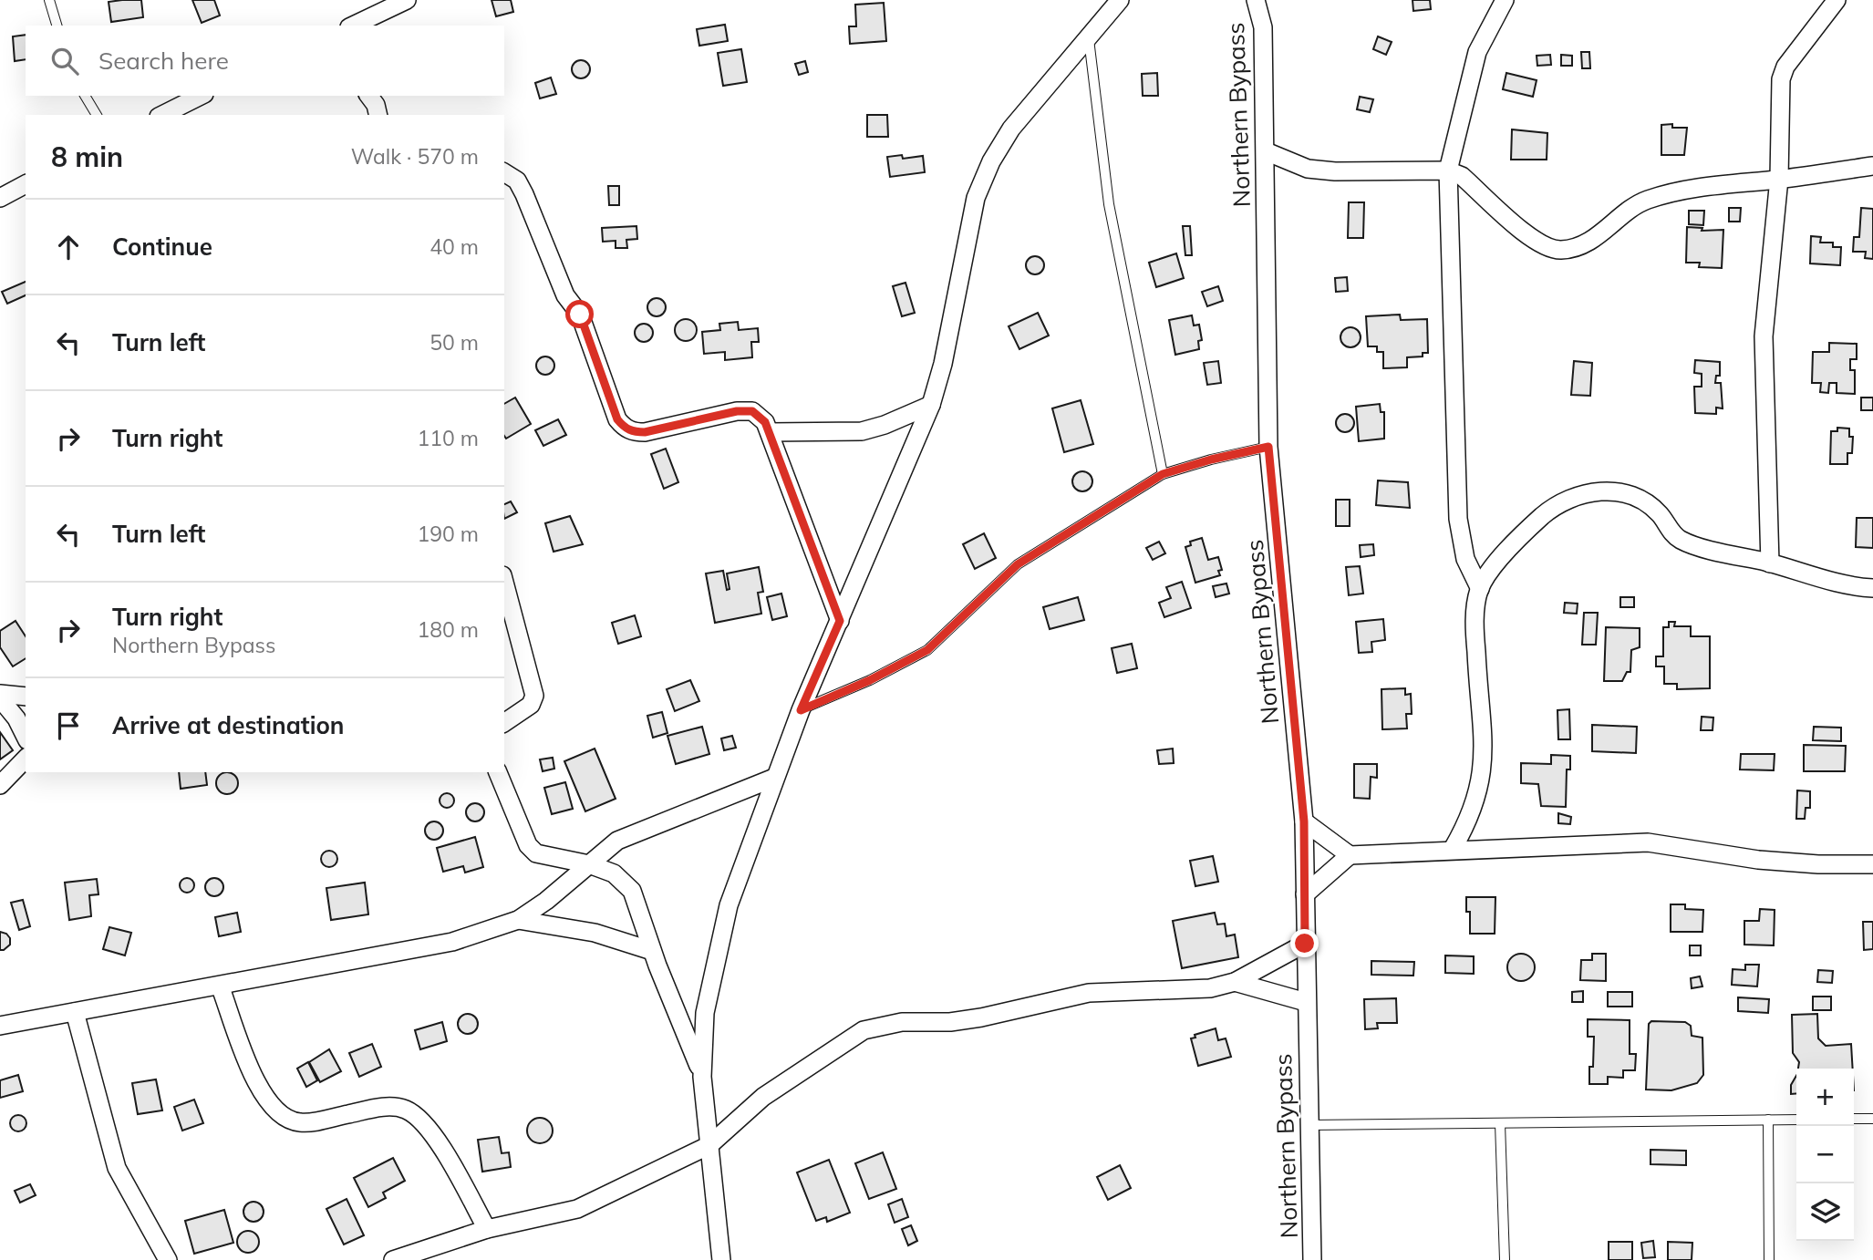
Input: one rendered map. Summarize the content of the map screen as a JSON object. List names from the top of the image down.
{
  "streets": {
    "street": ["Northern Bypass"]
  },
  "page": {
    "search": "Search here",
    "heading": ["8 min", "Walk · 570 m"],
    "list": [
      ["Continue", "40 m"],
      ["Turn left", "50 m"],
      ["Turn right", "110 m"],
      ["Turn left", "190 m"],
      ["Turn right", "Northern Bypass", "180 m"],
      "Arrive at destination"
    ],
    "map_buttons": ["+", "−"]
  }
}
